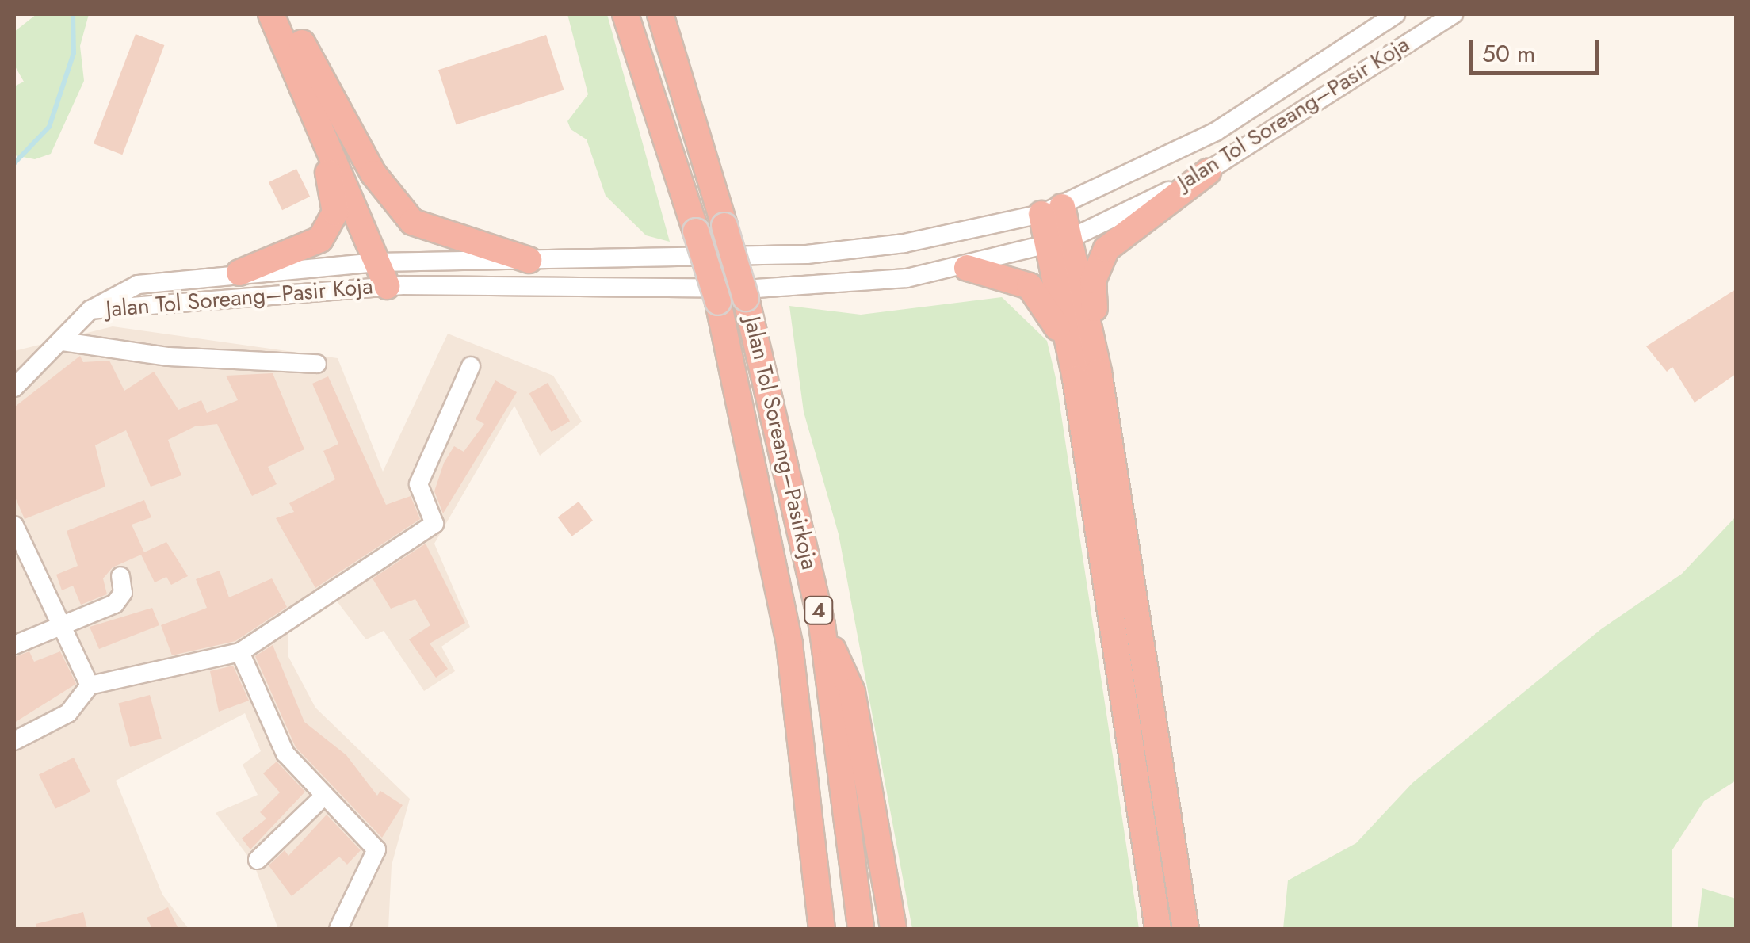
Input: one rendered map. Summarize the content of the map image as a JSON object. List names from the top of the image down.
{
  "streets": {
    "highway": ["Jalan Tol Soreang–Pasirkoja", "4"],
    "street": ["Jalan Tol Soreang–Pasir Koja"]
  },
  "scale_bar": "50 m"
}
